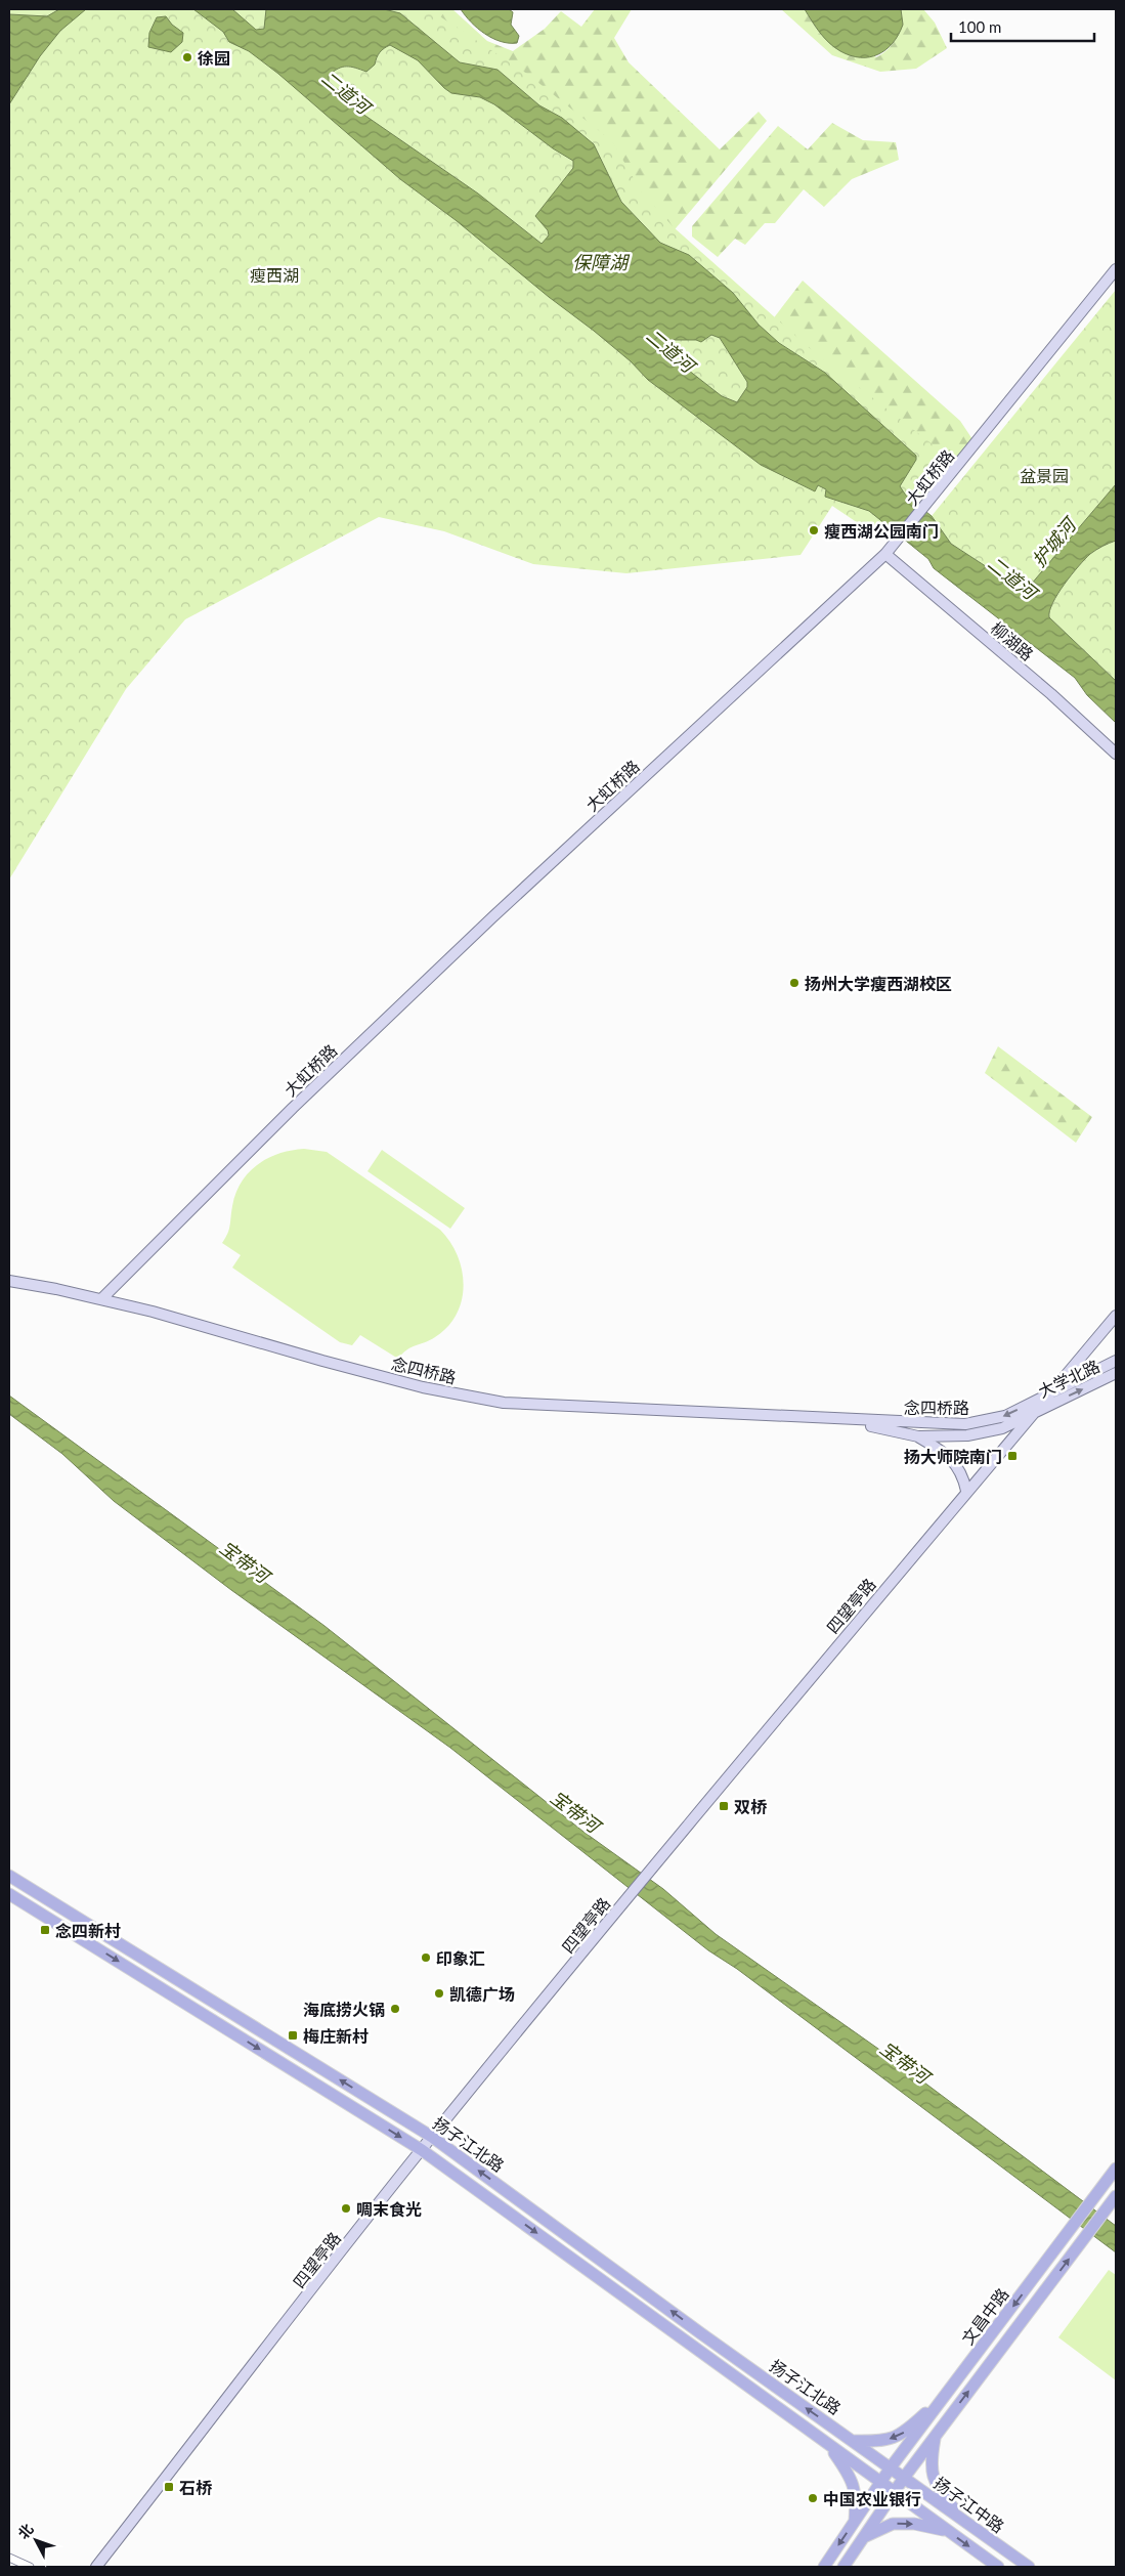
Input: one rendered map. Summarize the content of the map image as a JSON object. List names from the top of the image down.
{
  "streets": {
    "main road": ["扬子江北路", "文昌中路", "扬子江中路"],
    "street": [
      "大虹桥路",
      "柳湖路",
      "念四桥路",
      "大学北路",
      "四望亭路"
    ]
  },
  "crossings": [
    ["大虹桥路", "柳湖路"],
    ["大虹桥路", "念四桥路"],
    ["念四桥路", "大学北路"],
    ["念四桥路", "四望亭路"],
    ["大学北路", "四望亭路"],
    ["四望亭路", "扬子江北路"],
    ["扬子江北路", "文昌中路"],
    ["扬子江北路", "扬子江中路"],
    ["文昌中路", "扬子江中路"]
  ],
  "water": [
    "二道河",
    "保障湖",
    "护城河",
    "宝带河"
  ],
  "parks": ["瘦西湖", "盆景园"],
  "places": {
    "other": [
      "徐园",
      "瘦西湖公园南门",
      "扬州大学瘦西湖校区",
      "印象汇",
      "凯德广场",
      "海底捞火锅",
      "啁末食光",
      "中国农业银行"
    ],
    "transit": [
      "扬大师院南门",
      "双桥",
      "念四新村",
      "梅庄新村",
      "石桥"
    ]
  },
  "scale_bar": "100 m",
  "north": "top left"
}
